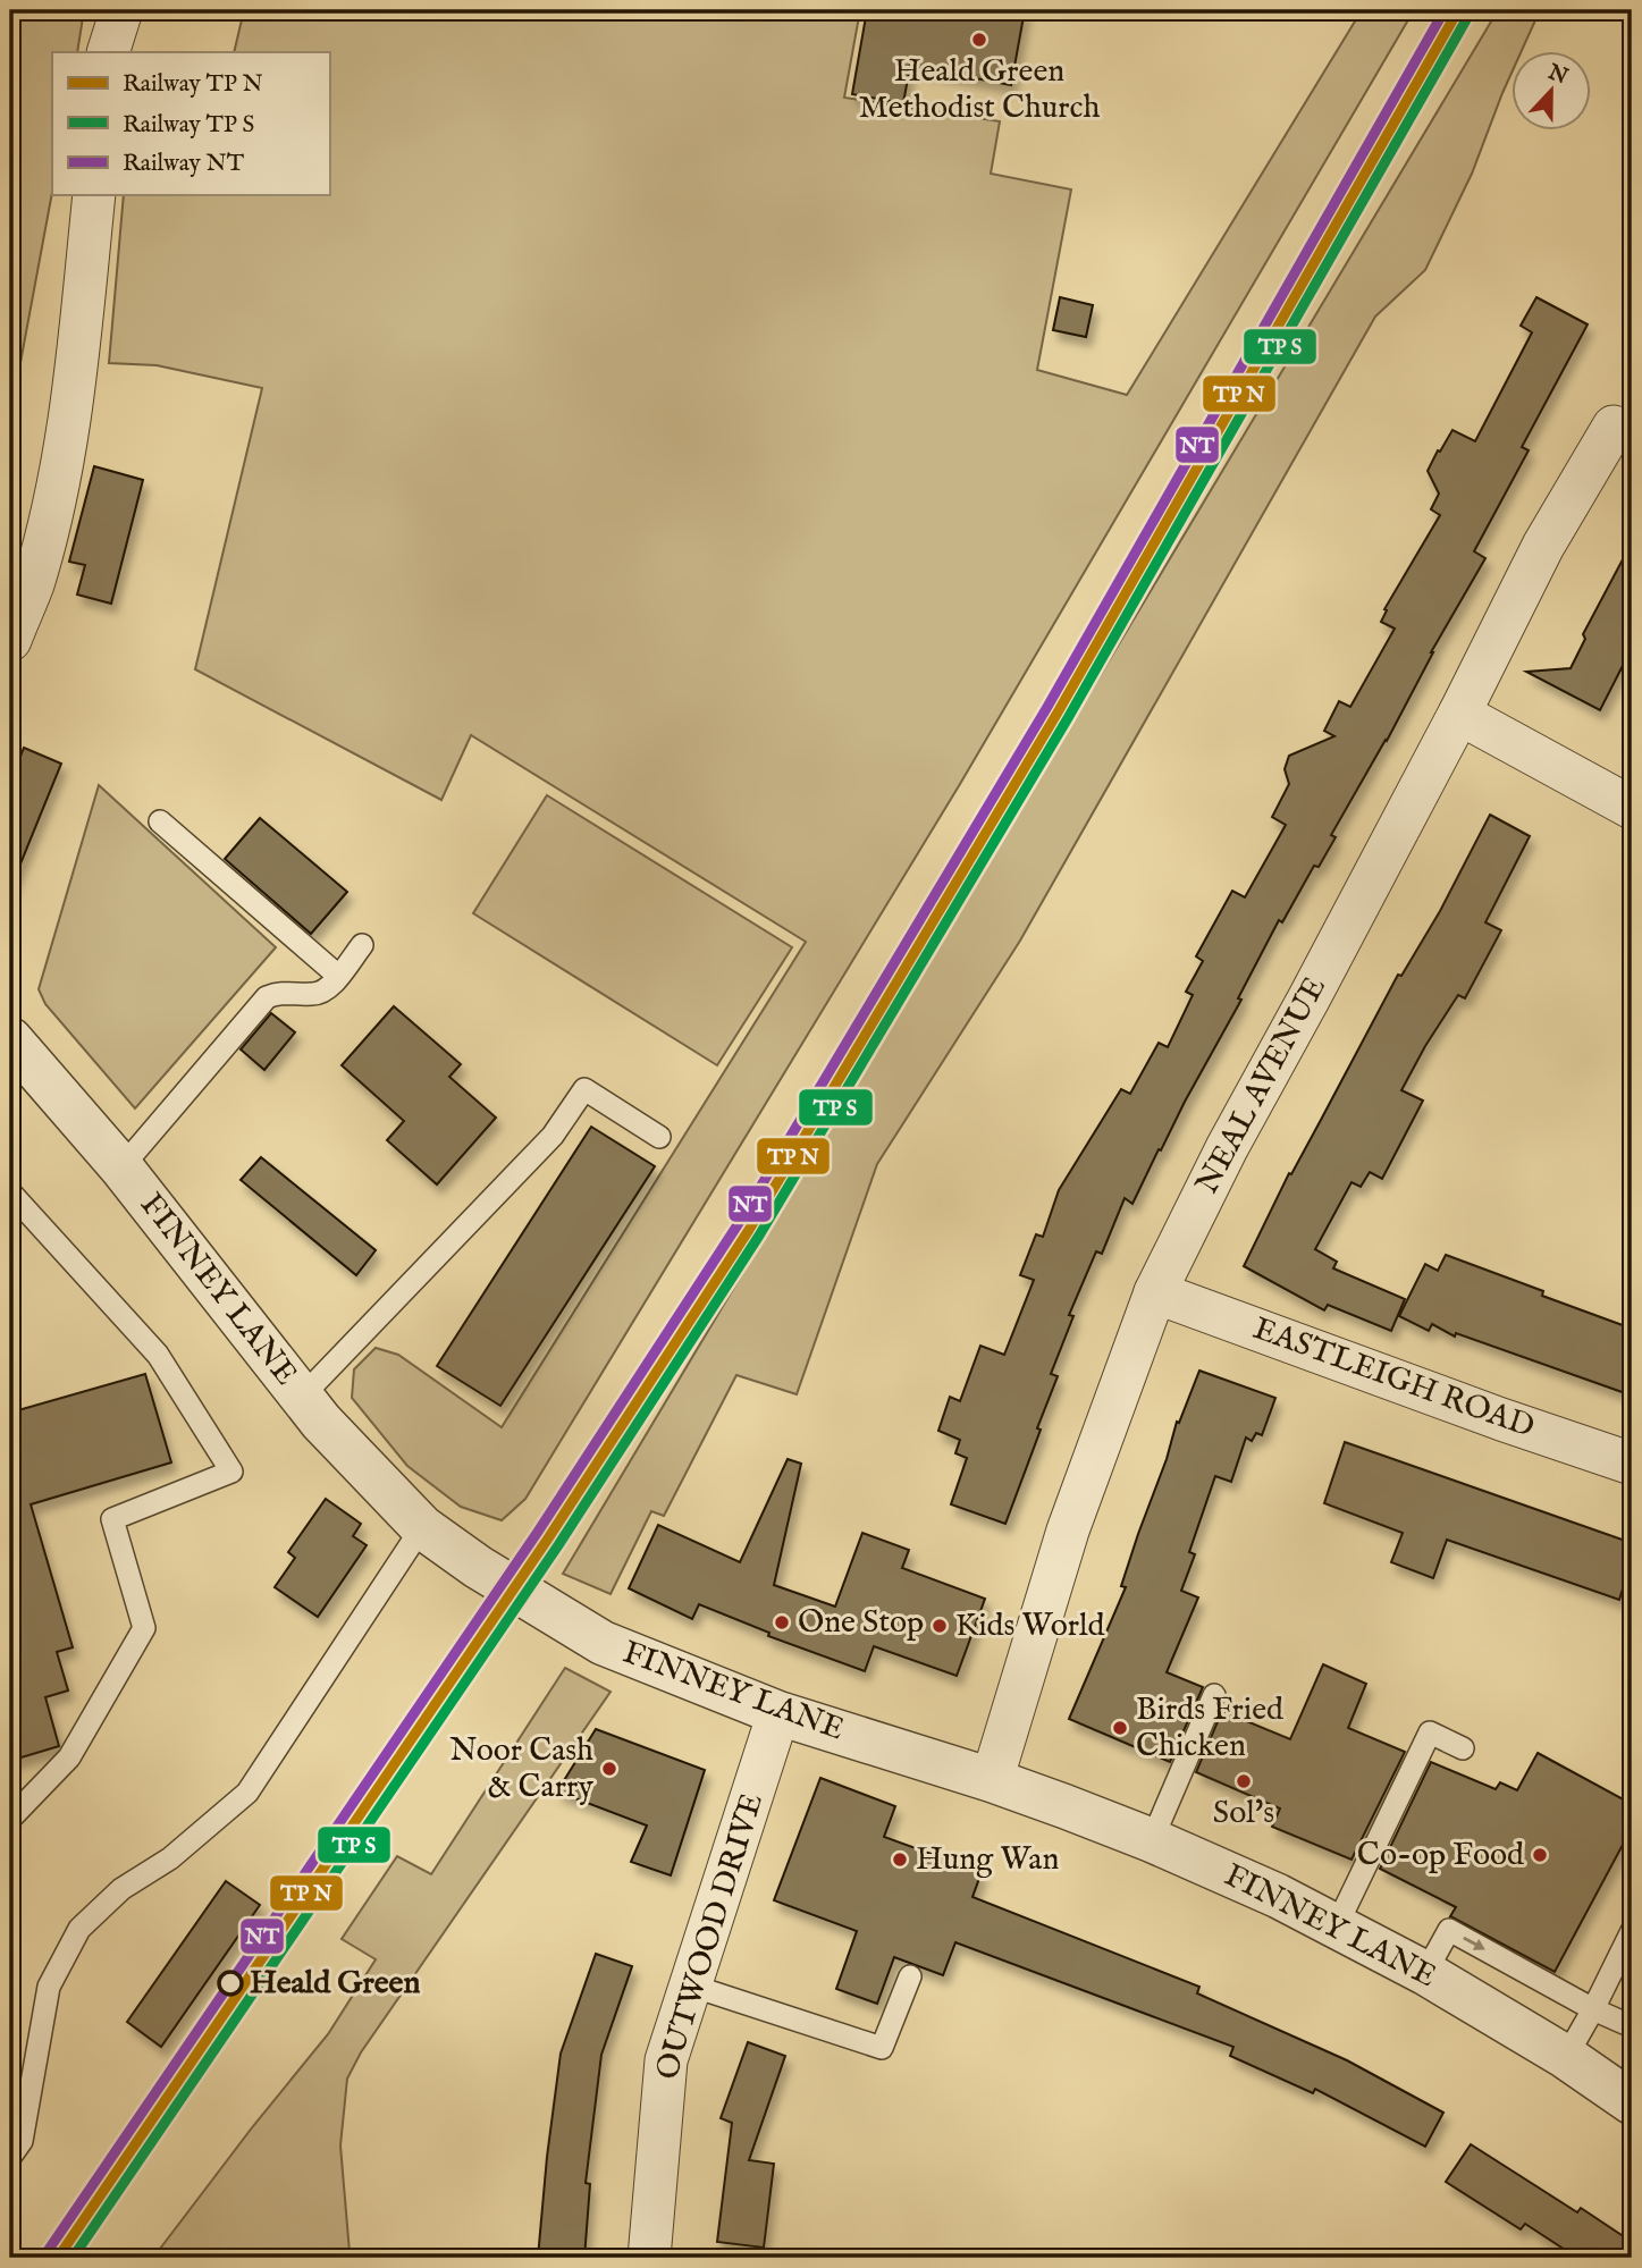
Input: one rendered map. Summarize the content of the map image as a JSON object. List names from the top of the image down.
{
  "streets": {
    "street": [
      "NEAL AVENUE",
      "FINNEY LANE",
      "EASTLEIGH ROAD",
      "OUTWOOD DRIVE"
    ]
  },
  "crossings": [
    ["NEAL AVENUE", "FINNEY LANE"],
    ["NEAL AVENUE", "EASTLEIGH ROAD"],
    ["FINNEY LANE", "OUTWOOD DRIVE"]
  ],
  "places": [
    "Heald Green Methodist Church",
    "One Stop",
    "Kids World",
    "Birds Fried Chicken",
    "Noor Cash & Carry",
    "Sol's",
    "Co-op Food",
    "Hung Wan",
    "Heald Green"
  ],
  "lines": ["rail line NT"],
  "legend": ["Railway TP N", "Railway TP S", "Railway NT"],
  "north": "top"
}
